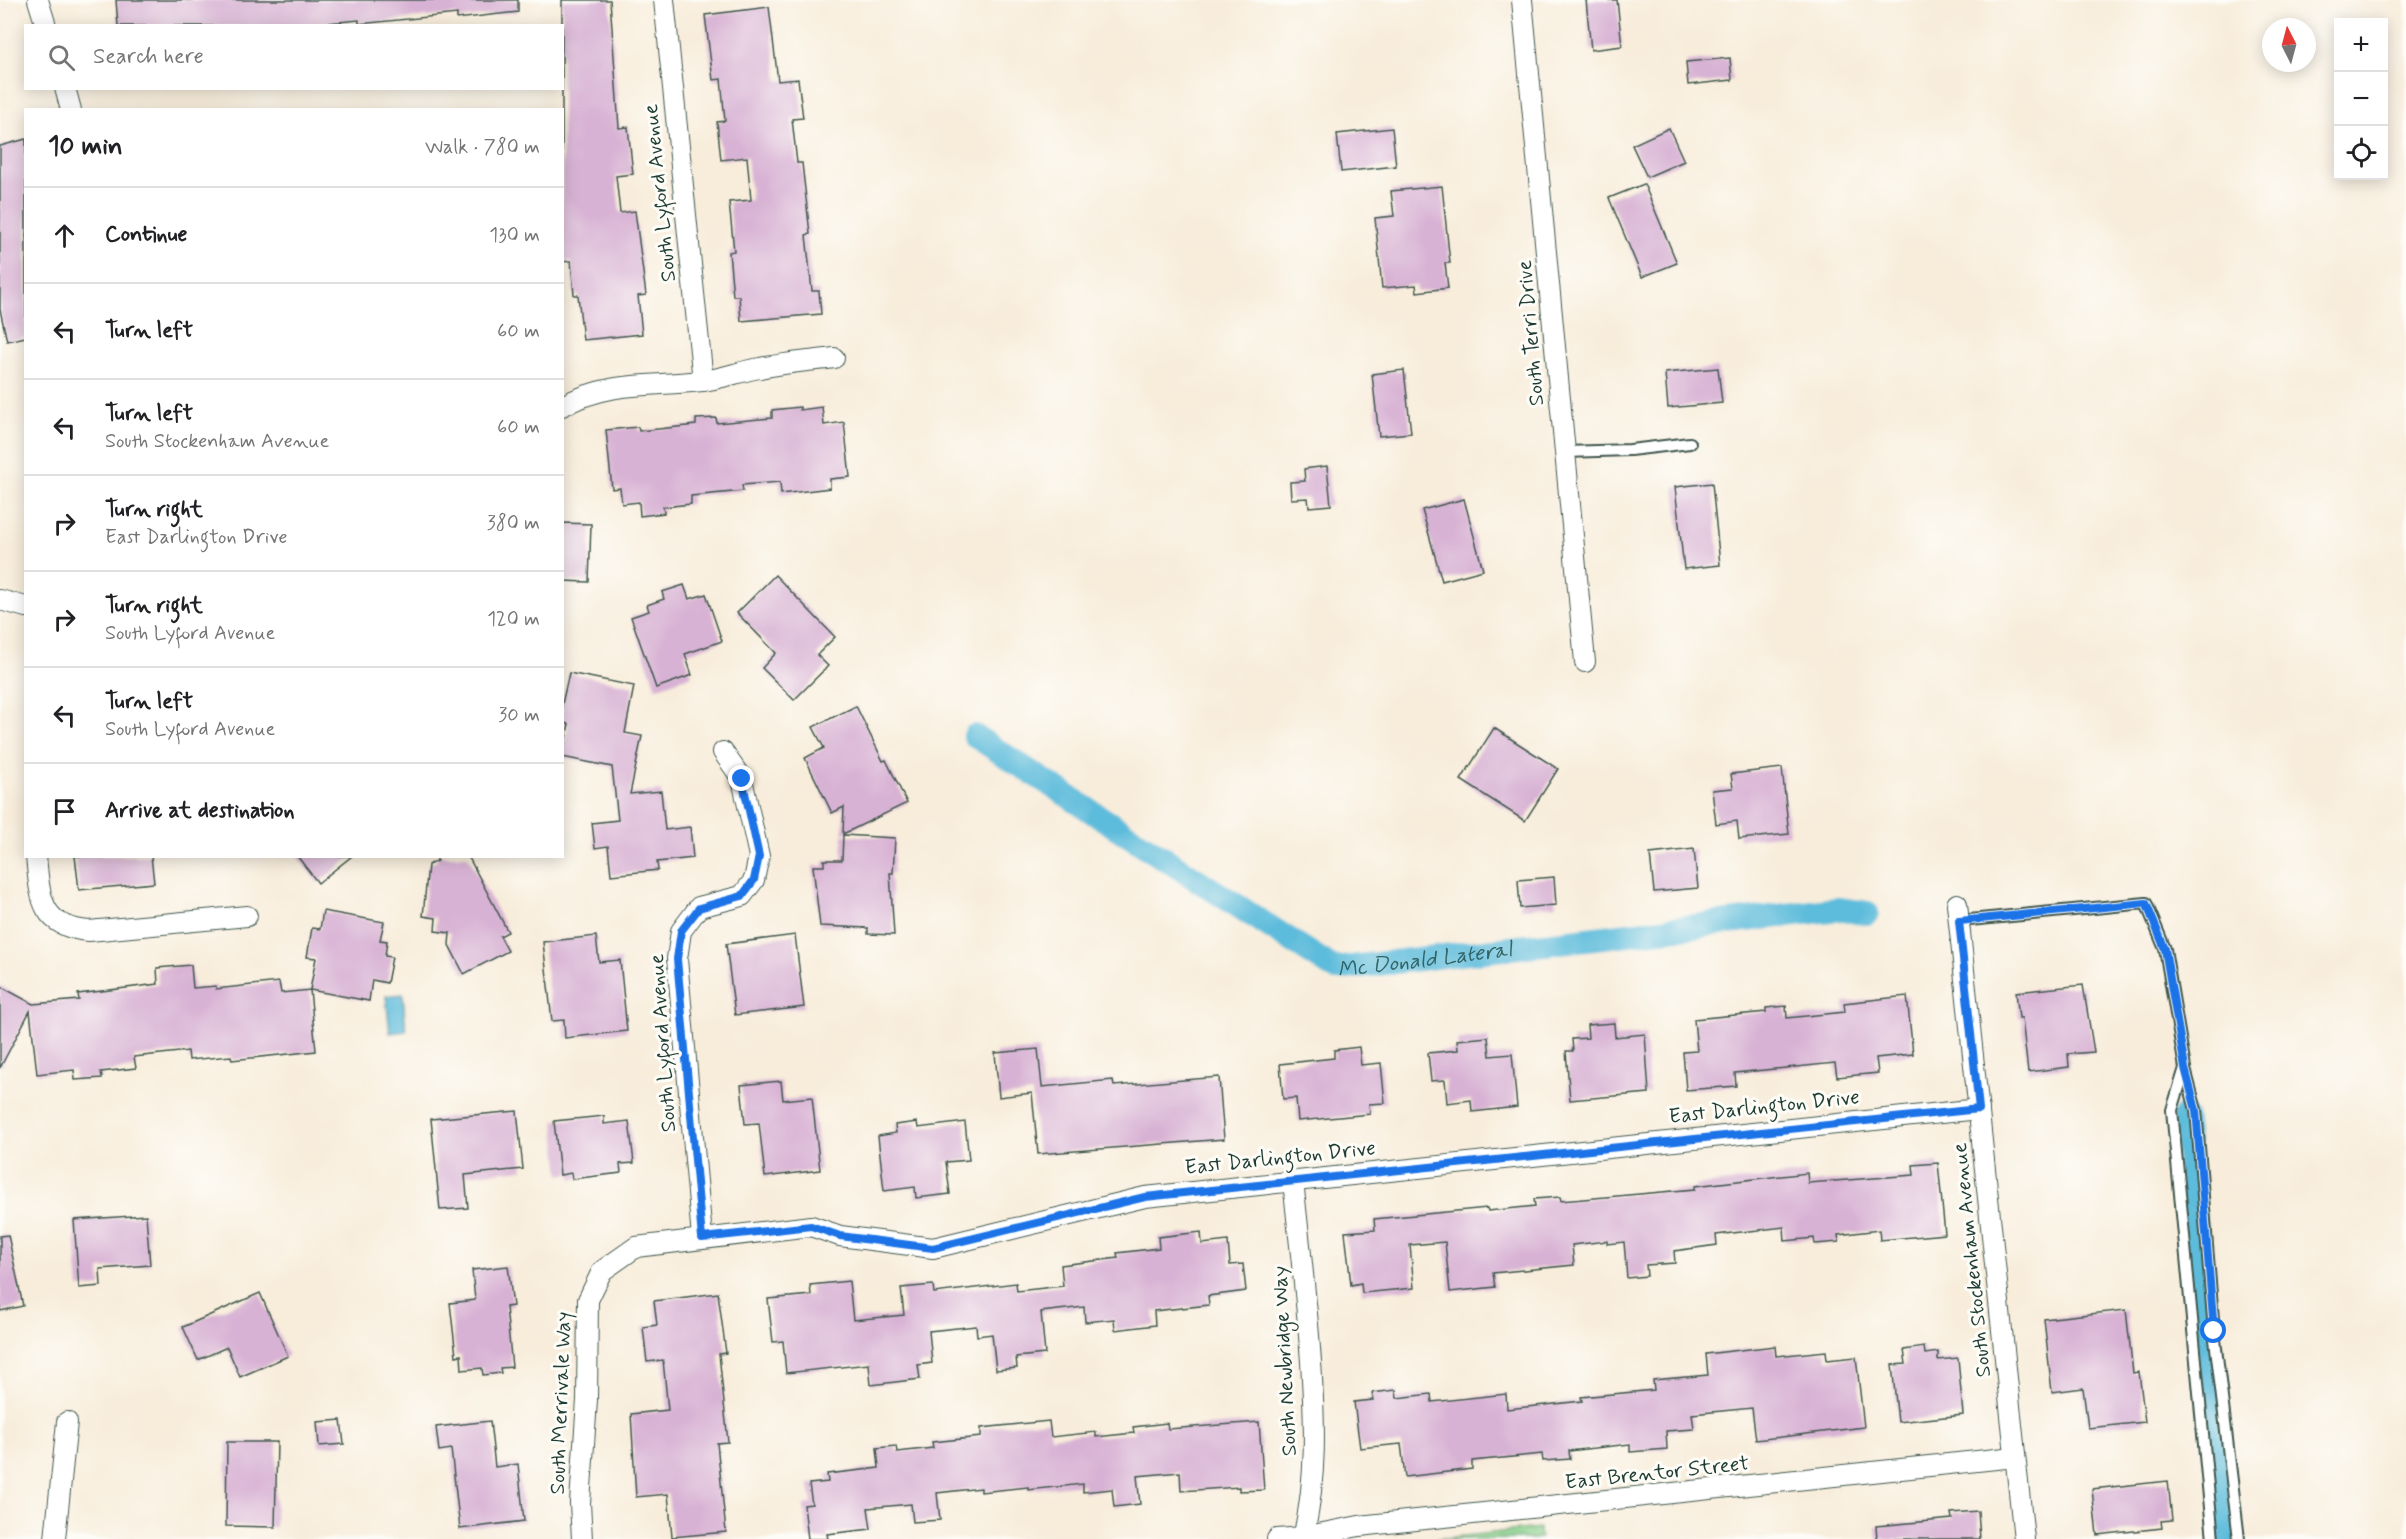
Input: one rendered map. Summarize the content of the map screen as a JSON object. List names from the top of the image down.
{
  "streets": {
    "street": [
      "South Lyford Avenue",
      "South Terri Drive",
      "East Darlington Drive",
      "South Stockenham Avenue",
      "South Newbridge Way",
      "South Merrivale Way",
      "East Brentor Street"
    ]
  },
  "crossings": [
    ["South Lyford Avenue", "East Darlington Drive"],
    ["East Darlington Drive", "South Stockenham Avenue"],
    ["East Darlington Drive", "South Newbridge Way"],
    ["East Darlington Drive", "South Merrivale Way"],
    ["South Stockenham Avenue", "East Brentor Street"],
    ["South Newbridge Way", "East Brentor Street"]
  ],
  "water": ["Mc Donald Lateral"],
  "north": "top",
  "page": {
    "map_buttons": ["+", "−"],
    "search": "Search here",
    "heading": ["10 min", "Walk · 780 m"],
    "list": [
      ["Continue", "130 m"],
      ["Turn left", "60 m"],
      ["Turn left", "South Stockenham Avenue", "60 m"],
      ["Turn right", "East Darlington Drive", "380 m"],
      ["Turn right", "South Lyford Avenue", "120 m"],
      ["Turn left", "South Lyford Avenue", "30 m"],
      "Arrive at destination"
    ]
  }
}
